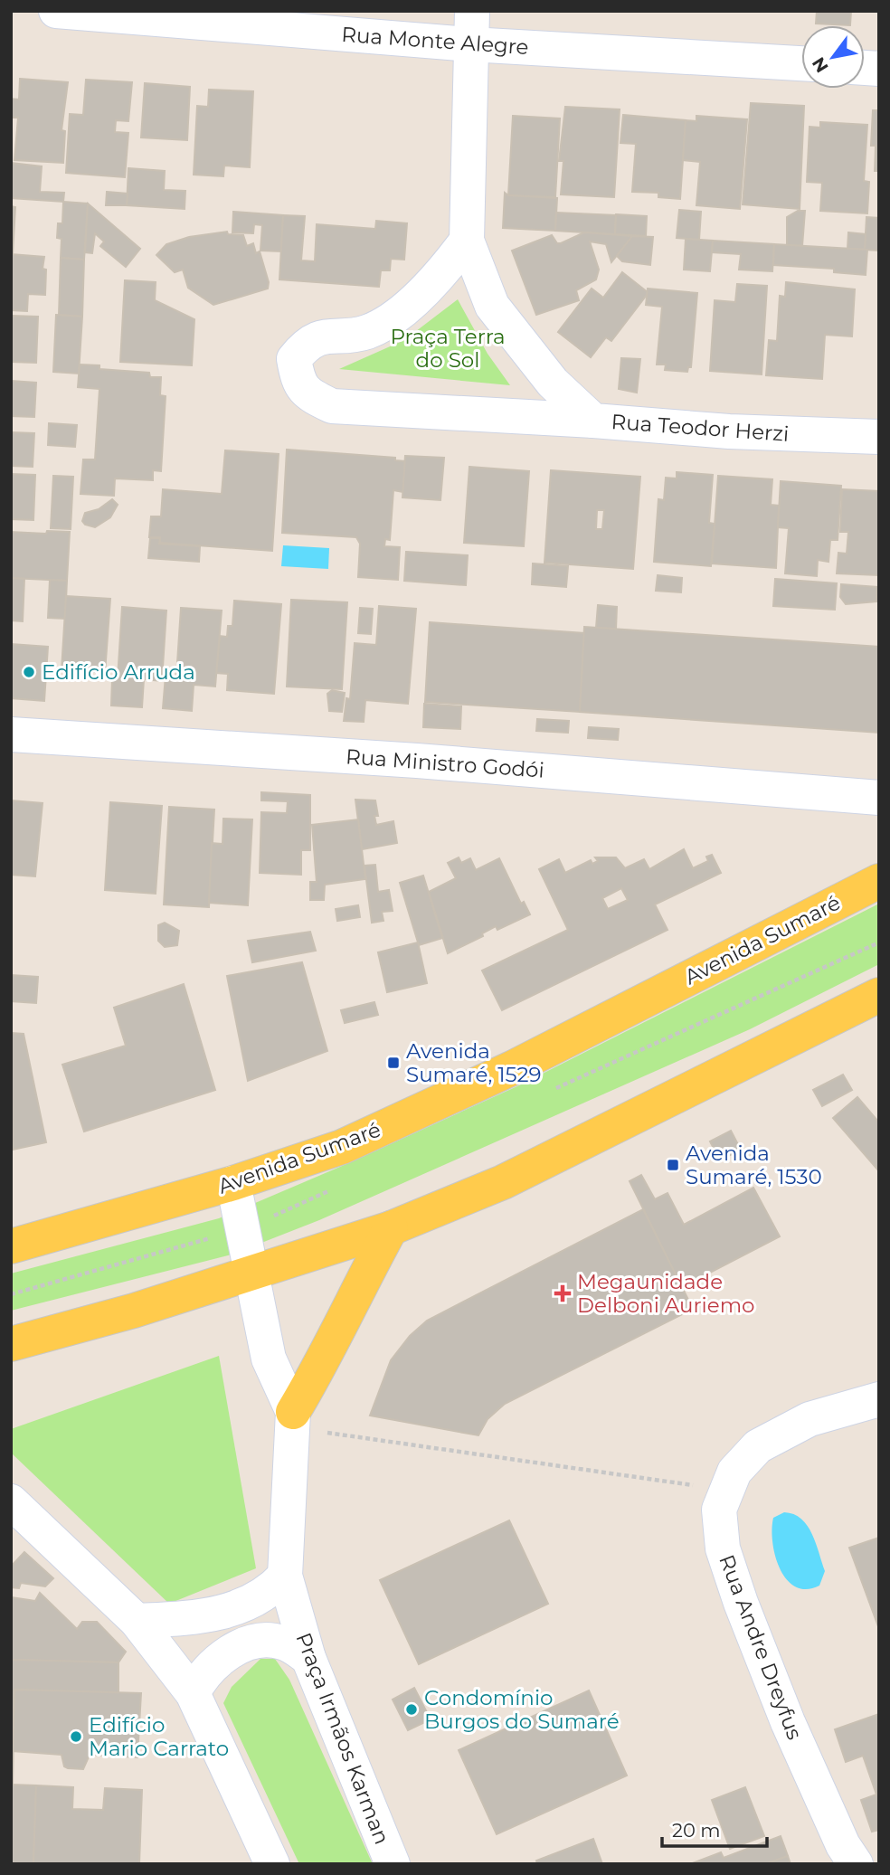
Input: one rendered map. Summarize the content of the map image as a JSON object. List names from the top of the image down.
{
  "streets": {
    "main road": ["Avenida Sumaré"],
    "street": [
      "Rua Monte Alegre",
      "Rua Teodor Herzi",
      "Rua Ministro Godói",
      "Rua Andre Dreyfus",
      "Praça Irmãos Karman"
    ]
  },
  "parks": ["Praça Terra do Sol"],
  "places": {
    "other": ["Edifício Arruda", "Condomínio Burgos do Sumaré", "Edifício Mario Carrato"],
    "transit": ["Avenida Sumaré, 1529", "Avenida Sumaré, 1530"],
    "health": ["Megaunidade Delboni Auriemo"]
  },
  "scale_bar": "20 m",
  "north": "bottom left"
}
